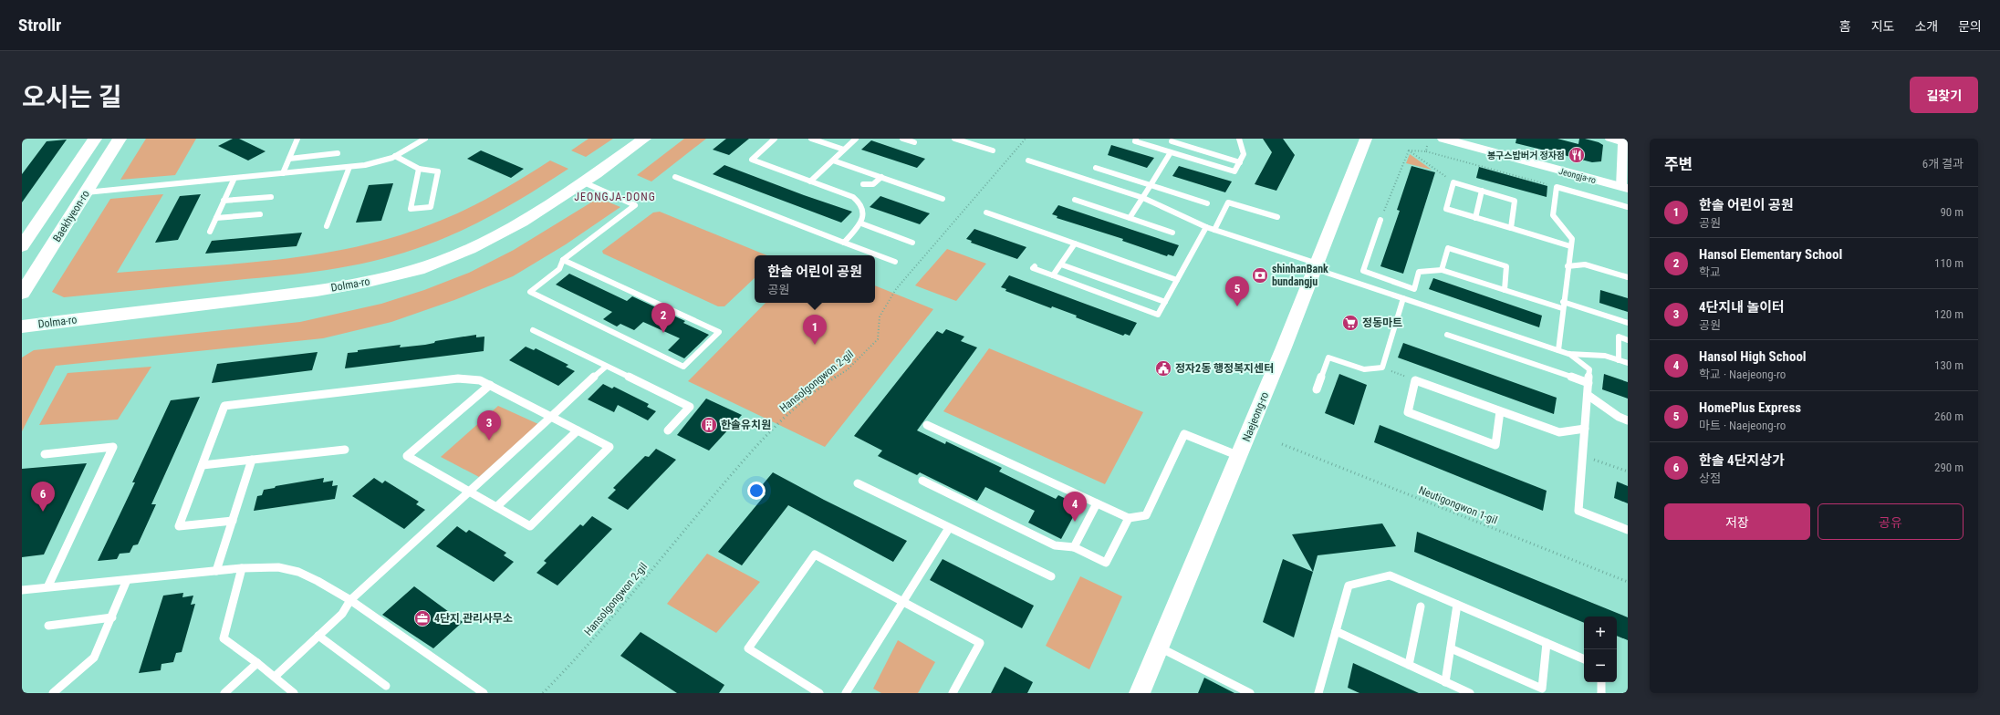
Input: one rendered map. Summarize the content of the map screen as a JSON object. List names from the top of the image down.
{
  "streets": {
    "main road": ["Baekhyeon-ro", "Dolma-ro"],
    "street": ["Jeongja-ro", "Naejeong-ro"],
    "path": ["Hansolgongwon 2-gil", "Neutigongwon 1-gil"]
  },
  "districts": ["JEONGJA-DONG"],
  "places": {
    "restaurant": ["봉구스밥버거 정자점"],
    "bank": ["shinhanBank bundangju"],
    "supermarket": ["정동마트"],
    "public building": ["정자2동 행정복지센터"],
    "building": ["한솔유치원"],
    "office": ["4단지 관리사무소"]
  },
  "page": {
    "header": "Strollr",
    "nav": [
      "홈",
      "지도",
      "소개",
      "문의"
    ],
    "title": "오시는 길",
    "buttons": [
      "길찾기",
      ["저장", "공유"]
    ],
    "heading": ["주변", "6개 결과"],
    "list": [
      {
        "mark": "1",
        "name": "한솔 어린이 공원",
        "note": "공원",
        "value": "90 m"
      },
      {
        "mark": "2",
        "name": "Hansol Elementary School",
        "note": "학교",
        "value": "110 m"
      },
      {
        "mark": "3",
        "name": "4단지내 놀이터",
        "note": "공원",
        "value": "120 m"
      },
      {
        "mark": "4",
        "name": "Hansol High School",
        "note": "학교 · Naejeong-ro",
        "value": "130 m"
      },
      {
        "mark": "5",
        "name": "HomePlus Express",
        "note": "마트 · Naejeong-ro",
        "value": "260 m"
      },
      {
        "mark": "6",
        "name": "한솔 4단지상가",
        "note": "상점",
        "value": "290 m"
      }
    ],
    "popup": ["한솔 어린이 공원", "공원"],
    "pins": [
      "5",
      "2",
      "1",
      "3",
      "6",
      "4"
    ],
    "map_buttons": ["+", "−"]
  }
}
